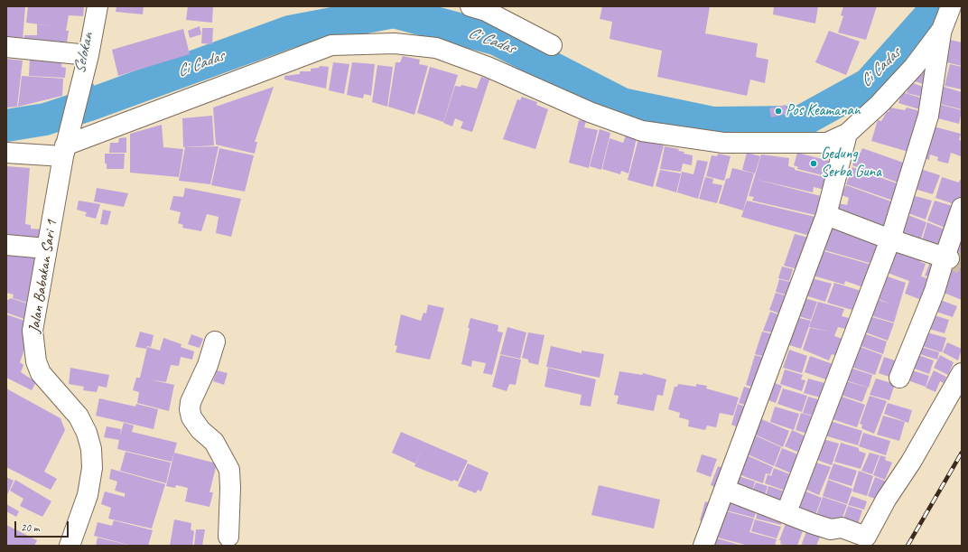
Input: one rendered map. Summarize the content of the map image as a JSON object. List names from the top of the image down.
{
  "streets": {
    "street": ["Jalan Babakan Sari 1"]
  },
  "water": ["Ci Cadas", "Selokan"],
  "places": ["Pos Keamanan", "Gedung Serba Guna"],
  "scale_bar": "20 m"
}
